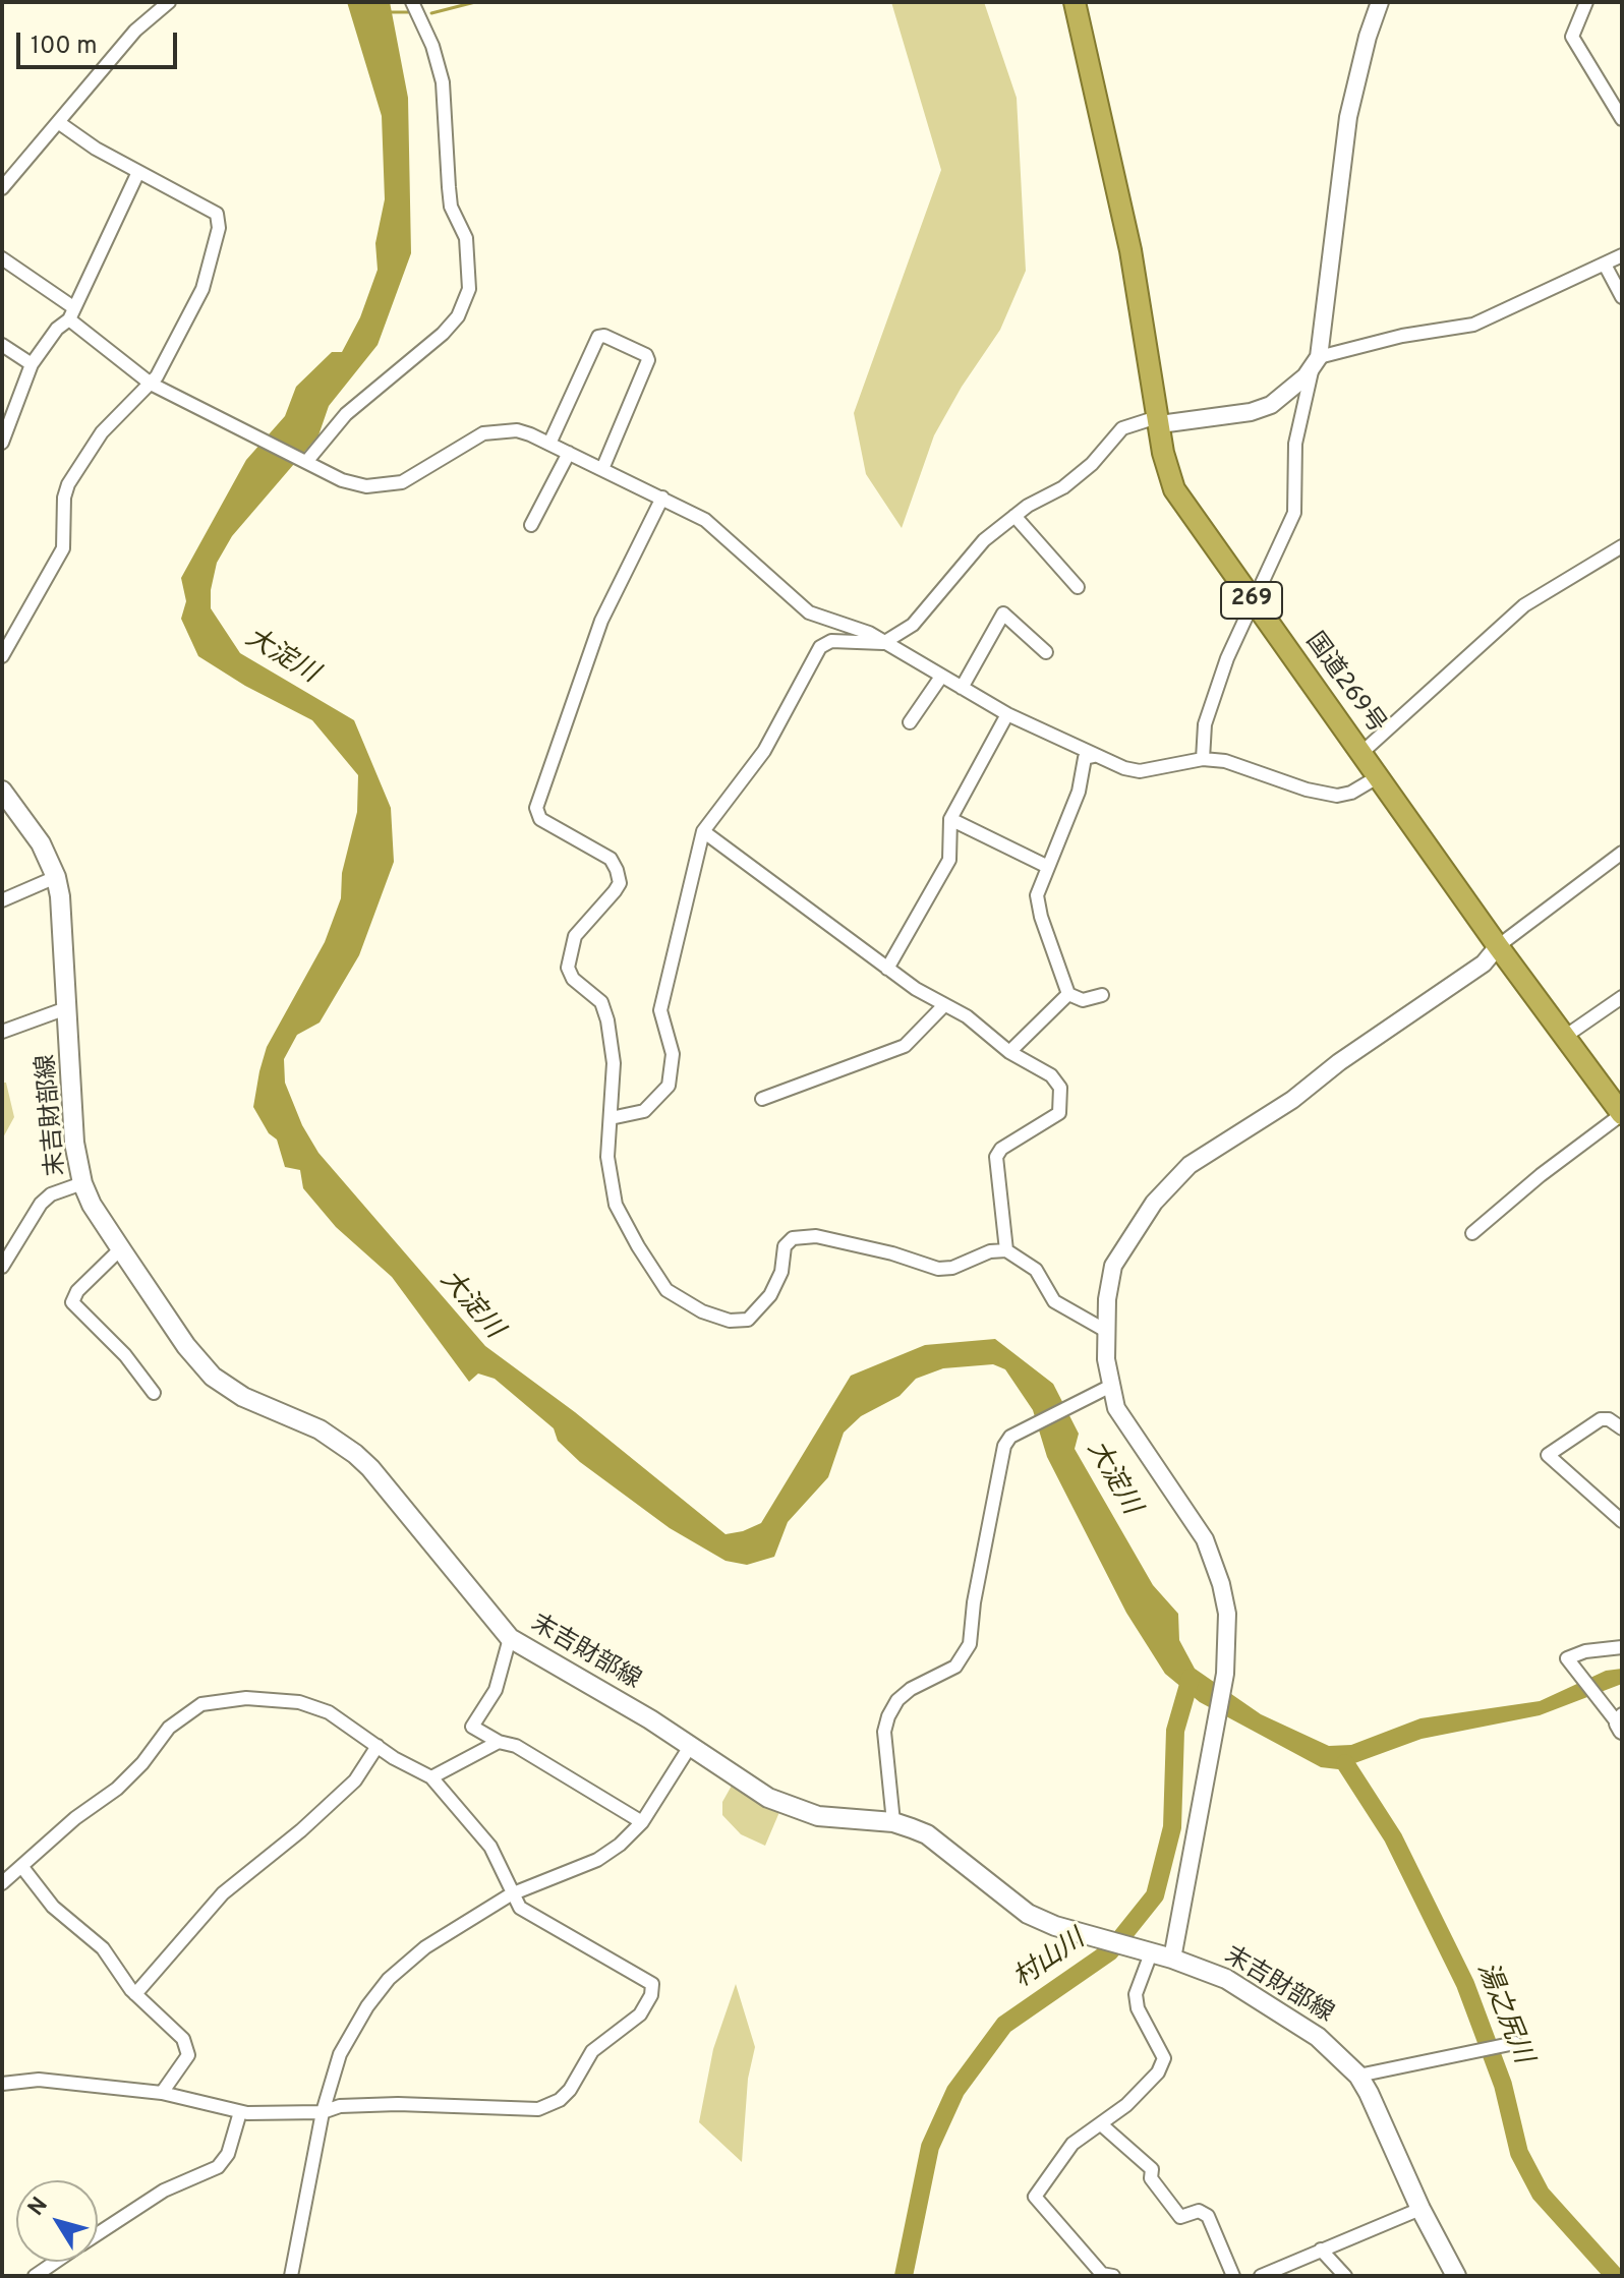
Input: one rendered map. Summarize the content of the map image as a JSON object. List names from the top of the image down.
{
  "streets": {
    "highway": ["269", "国道269号"],
    "main road": ["末吉財部線"]
  },
  "water": ["大淀川", "村山川", "湯之尻川"],
  "scale_bar": "100 m",
  "north": "top left"
}
